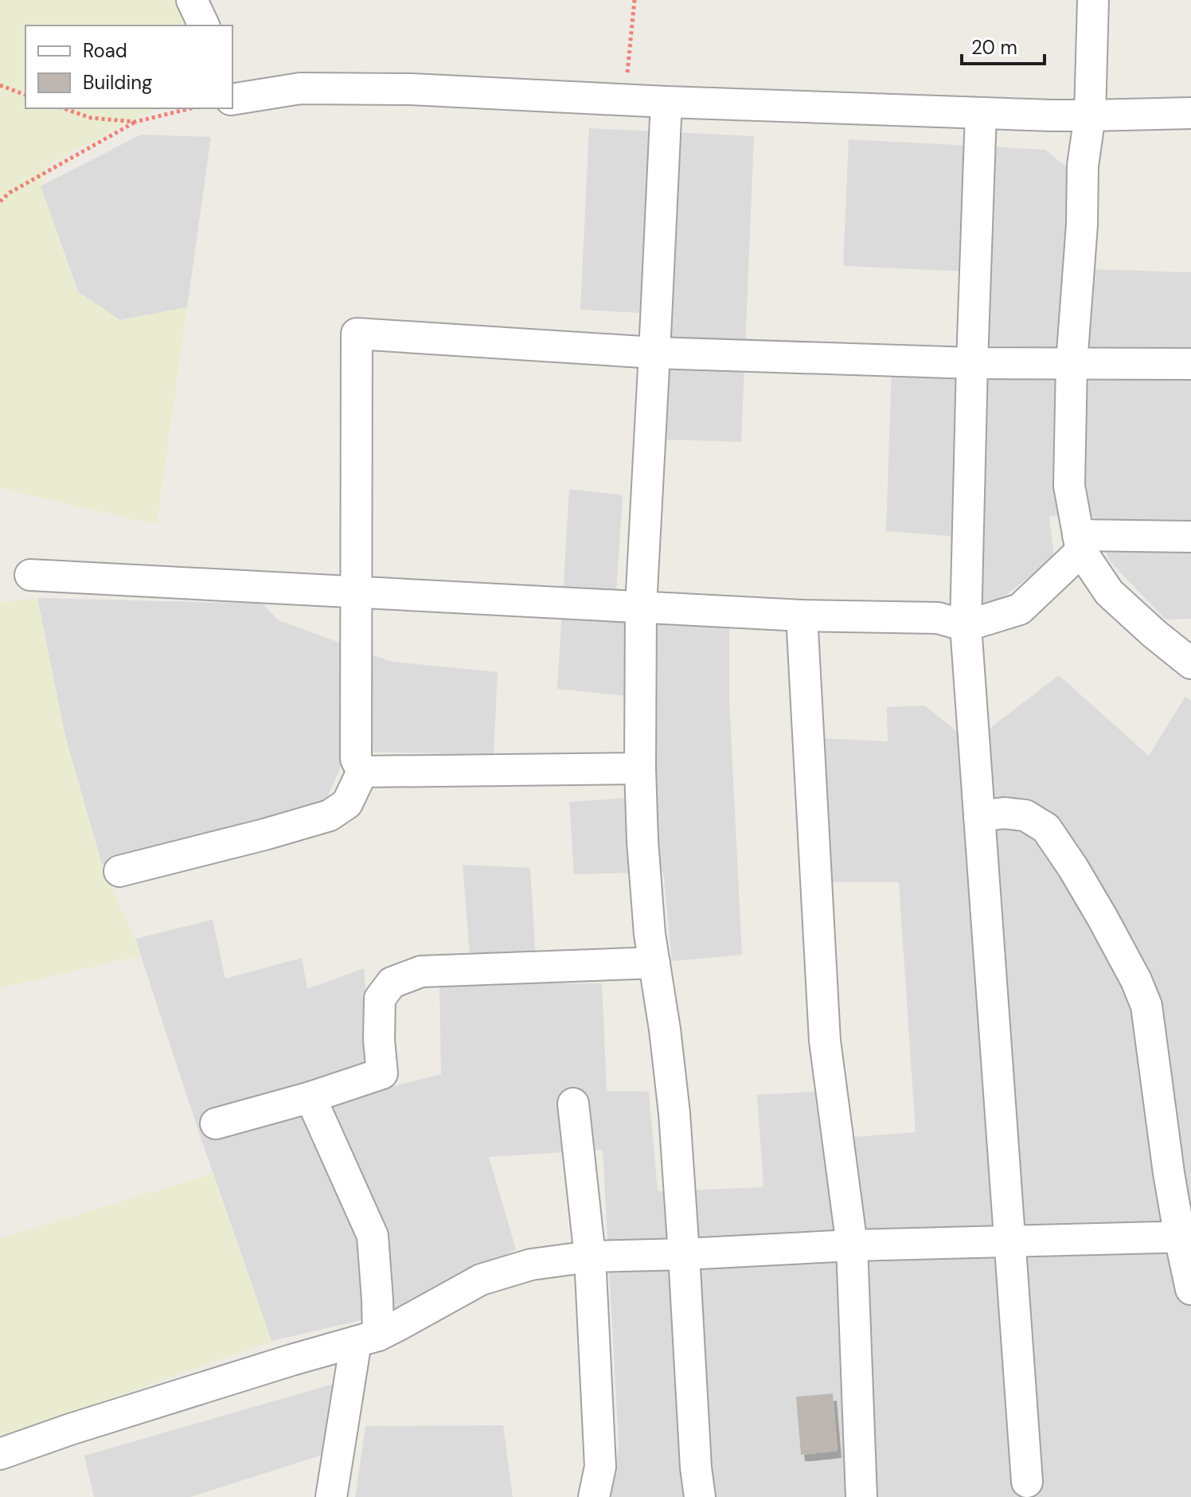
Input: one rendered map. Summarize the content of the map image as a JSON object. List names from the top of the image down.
{
  "legend": ["Road", "Building"],
  "scale_bar": "20 m"
}
